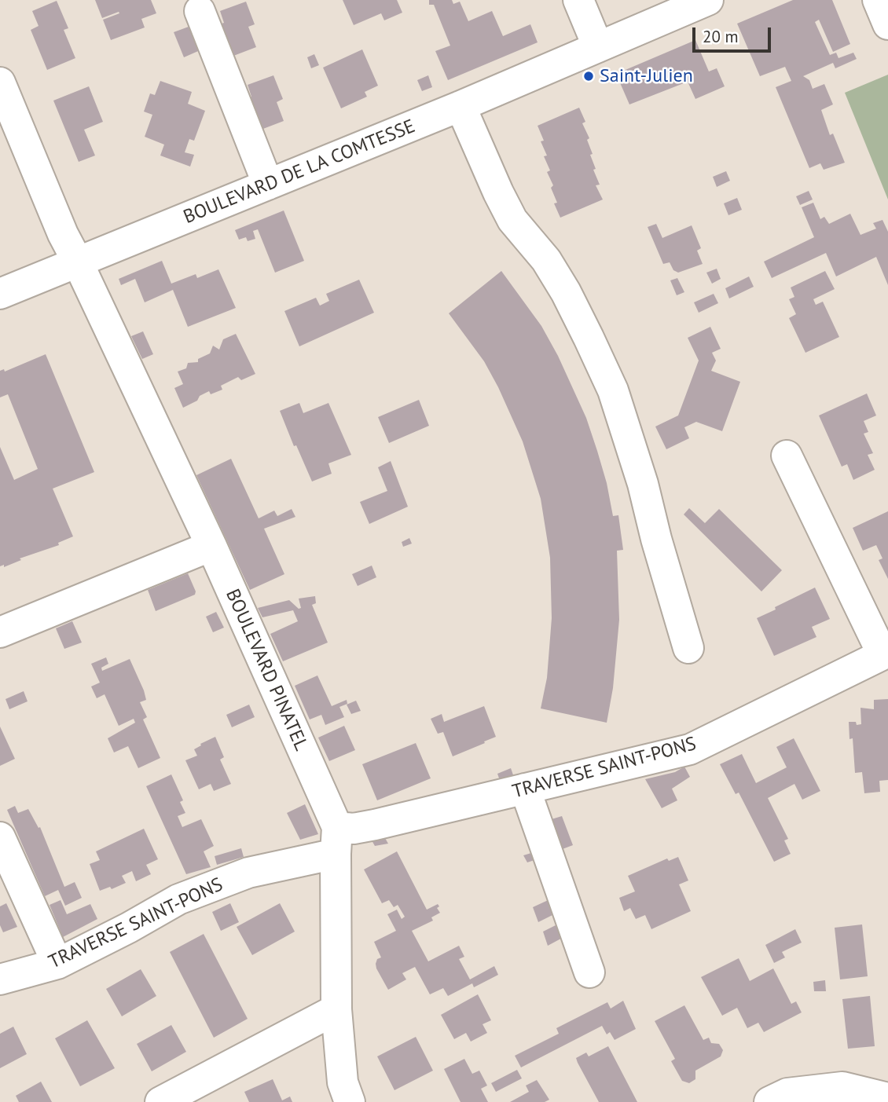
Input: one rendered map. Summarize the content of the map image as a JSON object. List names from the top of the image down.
{
  "streets": {
    "street": ["BOULEVARD DE LA COMTESSE", "BOULEVARD PINATEL", "TRAVERSE SAINT-PONS"]
  },
  "crossings": [
    ["BOULEVARD DE LA COMTESSE", "BOULEVARD PINATEL"],
    ["BOULEVARD PINATEL", "TRAVERSE SAINT-PONS"]
  ],
  "places": ["Saint-Julien"],
  "scale_bar": "20 m"
}
